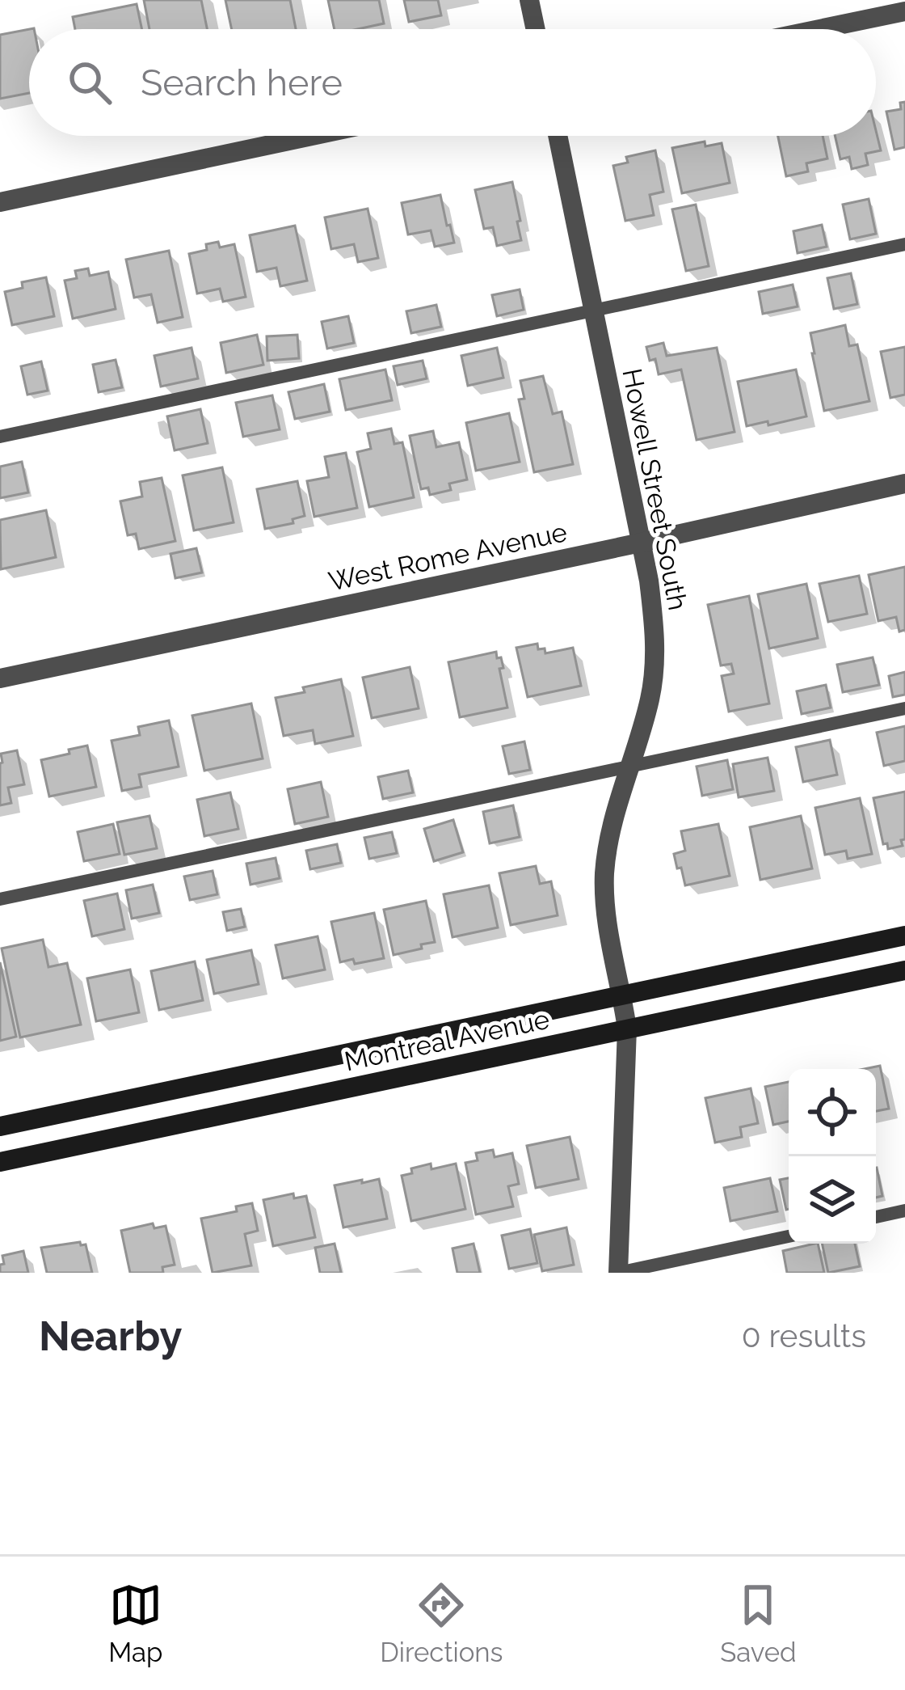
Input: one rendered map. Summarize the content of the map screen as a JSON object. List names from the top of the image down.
{
  "streets": {
    "street": ["Howell Street South", "West Rome Avenue", "Montreal Avenue"]
  },
  "crossings": [
    ["Howell Street South", "West Rome Avenue"],
    ["Howell Street South", "Montreal Avenue"]
  ],
  "page": {
    "search": "Search here",
    "heading": ["Nearby", "0 results"],
    "nav": ["Map", "Directions", "Saved"]
  }
}
